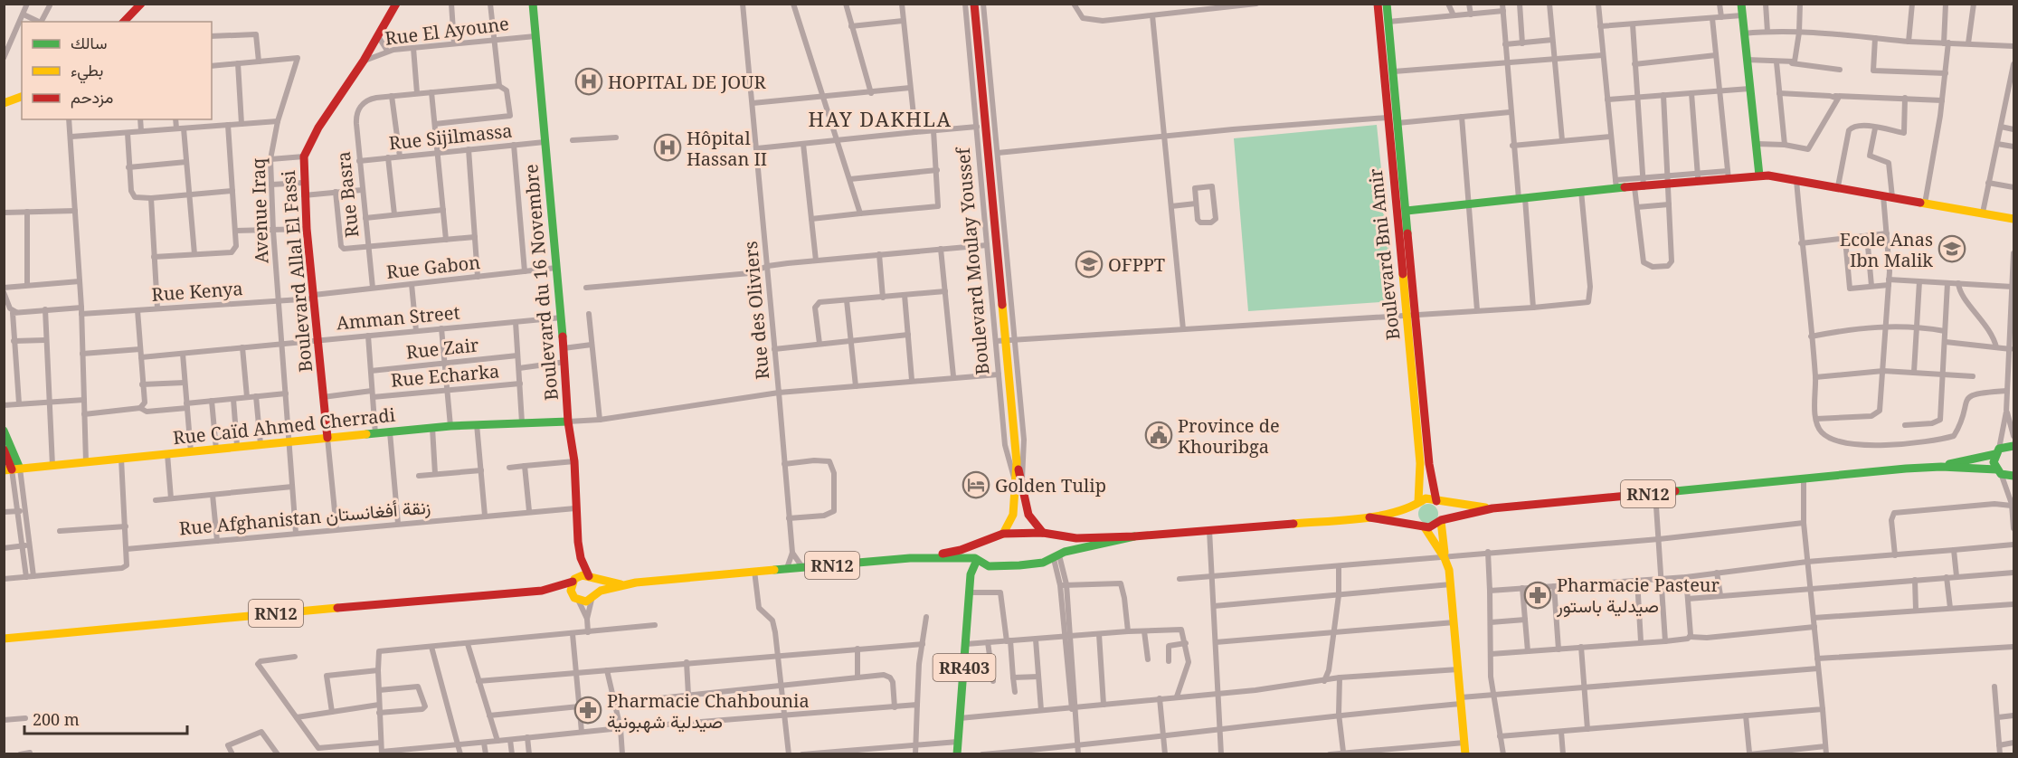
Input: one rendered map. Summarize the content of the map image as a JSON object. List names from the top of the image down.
{
  "streets": {
    "main road": [
      "Boulevard Bni Amir",
      "Boulevard Moulay Youssef",
      "Boulevard Allal El Fassi",
      "Boulevard du 16 Novembre",
      "Rue Caïd Ahmed Cherradi",
      "RN12",
      "RR403"
    ],
    "street": [
      "Rue El Ayoune",
      "Rue Sijilmassa",
      "Rue Basra",
      "Avenue Iraq",
      "Rue Gabon",
      "Rue Kenya",
      "Rue des Oliviers",
      "Amman Street",
      "Rue Zair",
      "Rue Echarka",
      "Rue Afghanistan زنقة أفغانستان"
    ]
  },
  "crossings": [
    ["Rue El Ayoune", "Boulevard Allal El Fassi"],
    ["Rue El Ayoune", "Boulevard du 16 Novembre"],
    ["Rue Sijilmassa", "Rue Basra"],
    ["Rue Sijilmassa", "Boulevard du 16 Novembre"],
    ["Rue Basra", "Rue Gabon"],
    ["Avenue Iraq", "Rue Kenya"],
    ["Avenue Iraq", "Amman Street"],
    ["Avenue Iraq", "Rue Caïd Ahmed Cherradi"],
    ["Avenue Iraq", "Rue Afghanistan زنقة أفغانستان"],
    ["Boulevard Bni Amir", "RN12"],
    ["Boulevard Moulay Youssef", "Rue des Oliviers"],
    ["Rue Gabon", "Boulevard Allal El Fassi"],
    ["Rue Gabon", "Boulevard du 16 Novembre"],
    ["Rue Gabon", "Rue Kenya"],
    ["Boulevard Allal El Fassi", "Rue Kenya"],
    ["Boulevard Allal El Fassi", "Amman Street"],
    ["Boulevard Allal El Fassi", "Rue Echarka"],
    ["Boulevard Allal El Fassi", "Rue Caïd Ahmed Cherradi"],
    ["Boulevard Allal El Fassi", "Rue Afghanistan زنقة أفغانستان"],
    ["Boulevard du 16 Novembre", "Amman Street"],
    ["Boulevard du 16 Novembre", "Rue Caïd Ahmed Cherradi"],
    ["Boulevard du 16 Novembre", "RN12"],
    ["Boulevard du 16 Novembre", "Rue Afghanistan زنقة أفغانستان"],
    ["RN12", "RR403"]
  ],
  "districts": ["HAY DAKHLA"],
  "places": {
    "hospital": ["HOPITAL DE JOUR", "Hôpital Hassan II"],
    "school or university": ["Ecole Anas Ibn Malik", "OFPPT"],
    "public building": ["Province de Khouribga"],
    "hotel": ["Golden Tulip"],
    "pharmacy": ["Pharmacie Pasteur صيدلية باستور", "Pharmacie Chahbounia صيدلية شهبونية"]
  },
  "legend": ["سالك", "بطيء", "مزدحم"],
  "scale_bar": "200 m"
}
